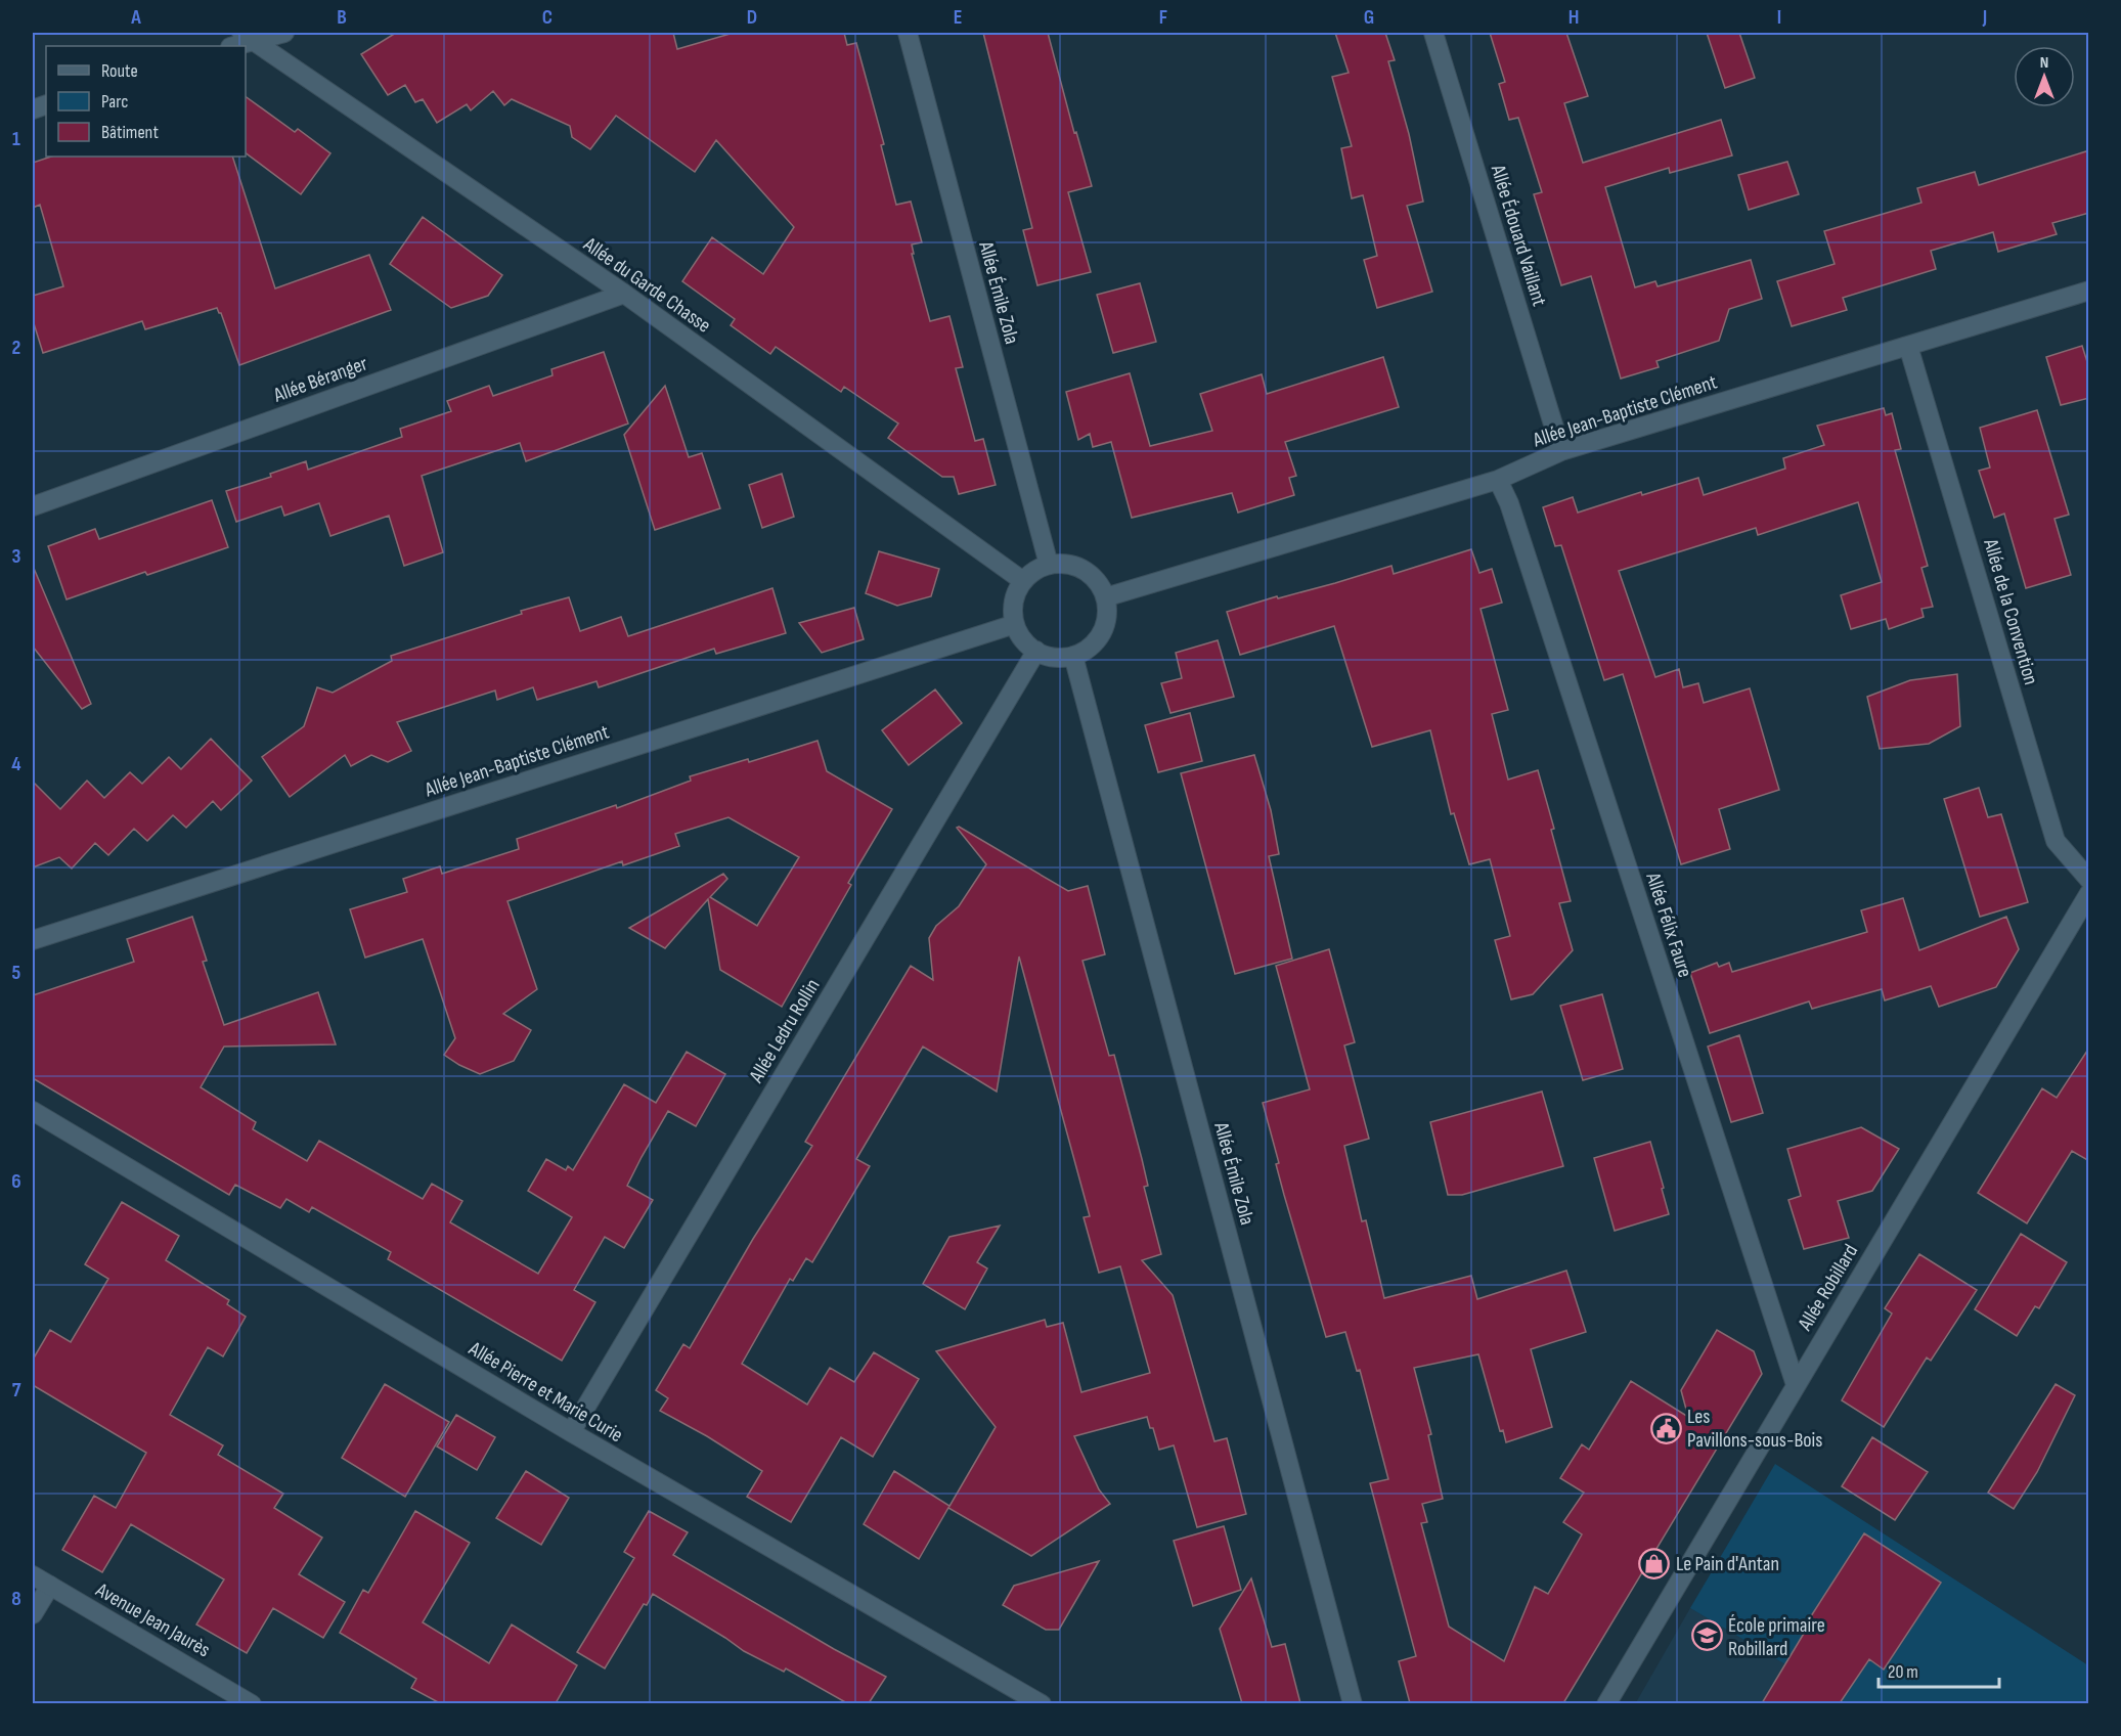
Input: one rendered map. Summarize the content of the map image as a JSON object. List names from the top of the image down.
{
  "streets": {
    "street": [
      "Allée Édouard Vaillant",
      "Allée du Garde Chasse",
      "Allée Émile Zola",
      "Allée Béranger",
      "Allée Jean-Baptiste Clément",
      "Allée de la Convention",
      "Allée Félix Faure",
      "Allée Ledru Rollin",
      "Allée Robillard",
      "Allée Pierre et Marie Curie",
      "Avenue Jean Jaurès"
    ]
  },
  "crossings": [
    ["Allée Édouard Vaillant", "Allée Jean-Baptiste Clément"],
    ["Allée du Garde Chasse", "Allée Émile Zola"],
    ["Allée du Garde Chasse", "Allée Béranger"],
    ["Allée du Garde Chasse", "Allée Jean-Baptiste Clément"],
    ["Allée du Garde Chasse", "Allée Ledru Rollin"],
    ["Allée Émile Zola", "Allée Jean-Baptiste Clément"],
    ["Allée Émile Zola", "Allée Ledru Rollin"],
    ["Allée Jean-Baptiste Clément", "Allée de la Convention"],
    ["Allée Jean-Baptiste Clément", "Allée Félix Faure"],
    ["Allée Jean-Baptiste Clément", "Allée Ledru Rollin"],
    ["Allée Félix Faure", "Allée Robillard"],
    ["Allée Ledru Rollin", "Allée Pierre et Marie Curie"]
  ],
  "places": {
    "public building": ["Les Pavillons-sous-Bois"],
    "shop": ["Le Pain d'Antan"],
    "school or university": ["École primaire Robillard"]
  },
  "legend": ["Route", "Parc", "Bâtiment"],
  "scale_bar": "20 m",
  "north": "top",
  "grid": {
    "columns": [
      "A",
      "B",
      "C",
      "D",
      "E",
      "F",
      "G",
      "H",
      "I",
      "J"
    ],
    "rows": [
      "1",
      "2",
      "3",
      "4",
      "5",
      "6",
      "7",
      "8"
    ]
  }
}
